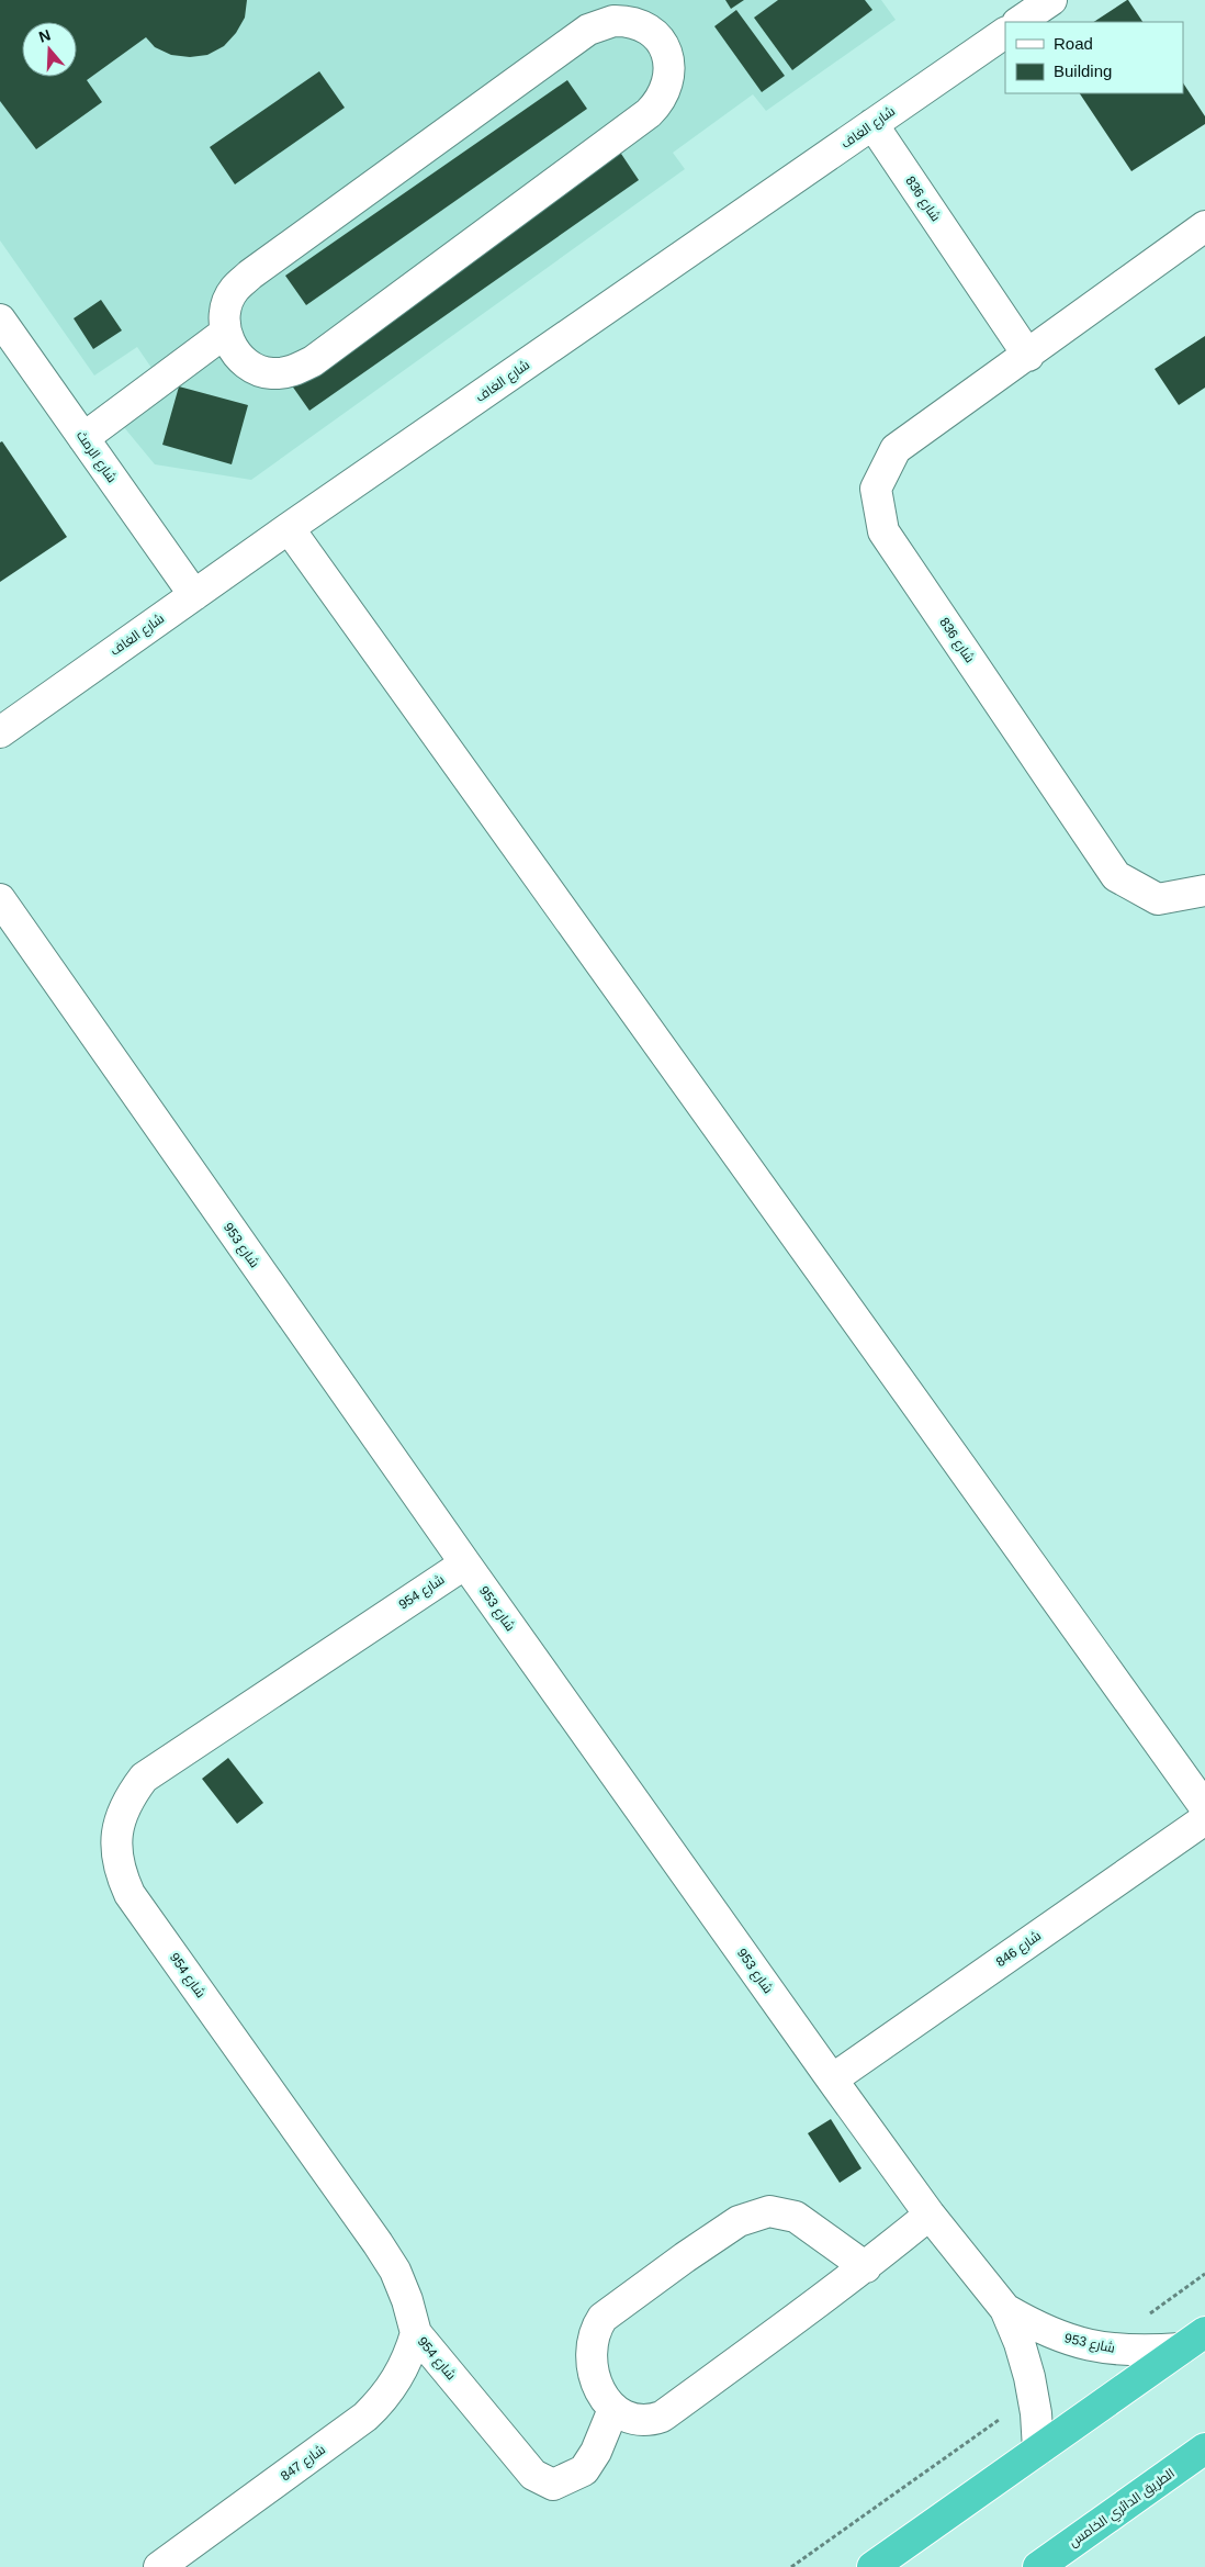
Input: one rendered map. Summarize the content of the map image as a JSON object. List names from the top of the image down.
{
  "streets": {
    "highway": ["الطريق الدائري الخامس"],
    "street": [
      "شارع الغاف",
      "شارع 836",
      "شارع الرمث",
      "شارع 953",
      "شارع 954",
      "شارع 846",
      "شارع 847"
    ]
  },
  "crossings": [
    ["شارع الغاف", "شارع 836"],
    ["شارع الغاف", "شارع الرمث"],
    ["شارع 953", "شارع 954"],
    ["شارع 953", "شارع 846"],
    ["شارع 954", "شارع 847"]
  ],
  "legend": ["Road", "Building"],
  "north": "top"
}
